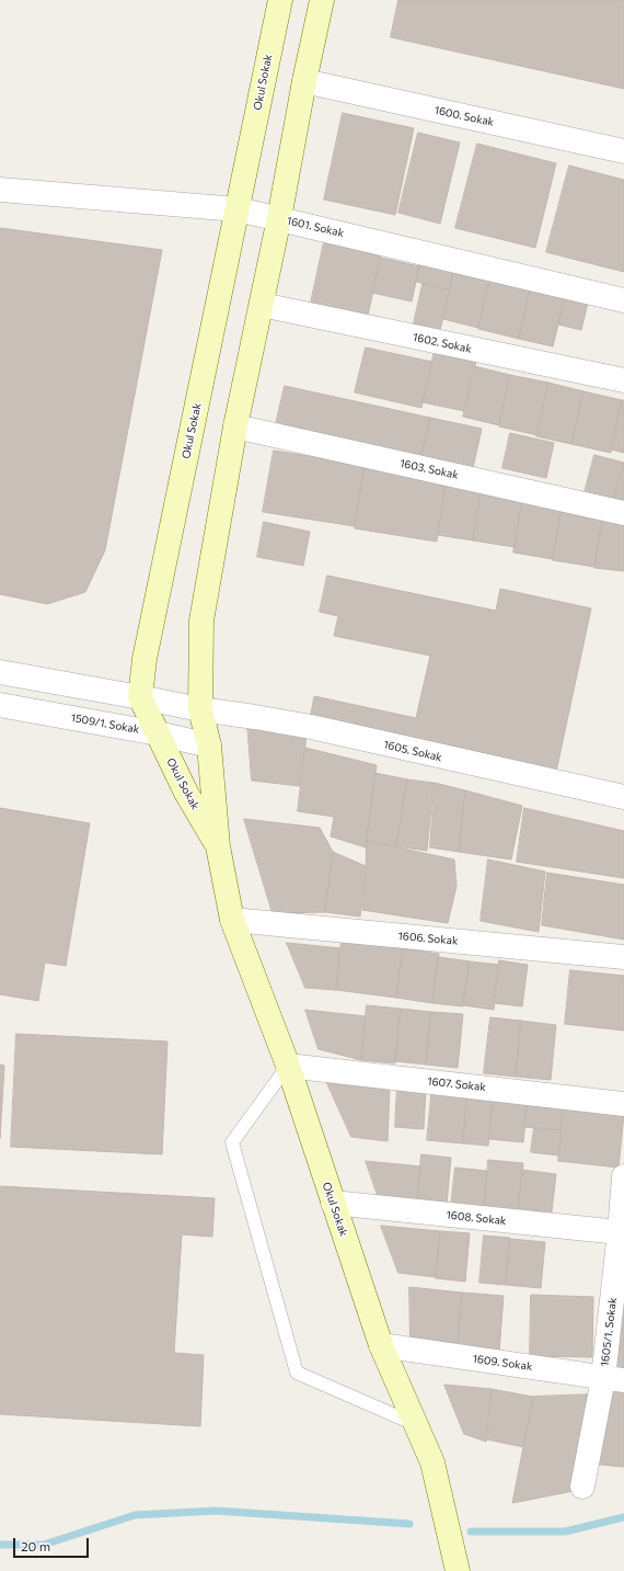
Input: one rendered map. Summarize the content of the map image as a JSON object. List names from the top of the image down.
{
  "streets": {
    "main road": ["Okul Sokak"],
    "street": [
      "1600. Sokak",
      "1601. Sokak",
      "1602. Sokak",
      "1603. Sokak",
      "1509/1. Sokak",
      "1605. Sokak",
      "1606. Sokak",
      "1607. Sokak",
      "1608. Sokak",
      "1605/1. Sokak",
      "1609. Sokak"
    ]
  },
  "crossings": [
    ["Okul Sokak", "1600. Sokak"],
    ["Okul Sokak", "1601. Sokak"],
    ["Okul Sokak", "1602. Sokak"],
    ["Okul Sokak", "1603. Sokak"],
    ["Okul Sokak", "1509/1. Sokak"],
    ["Okul Sokak", "1605. Sokak"],
    ["Okul Sokak", "1606. Sokak"],
    ["Okul Sokak", "1607. Sokak"],
    ["Okul Sokak", "1608. Sokak"],
    ["Okul Sokak", "1609. Sokak"],
    ["1608. Sokak", "1605/1. Sokak"],
    ["1605/1. Sokak", "1609. Sokak"]
  ],
  "scale_bar": "20 m"
}
